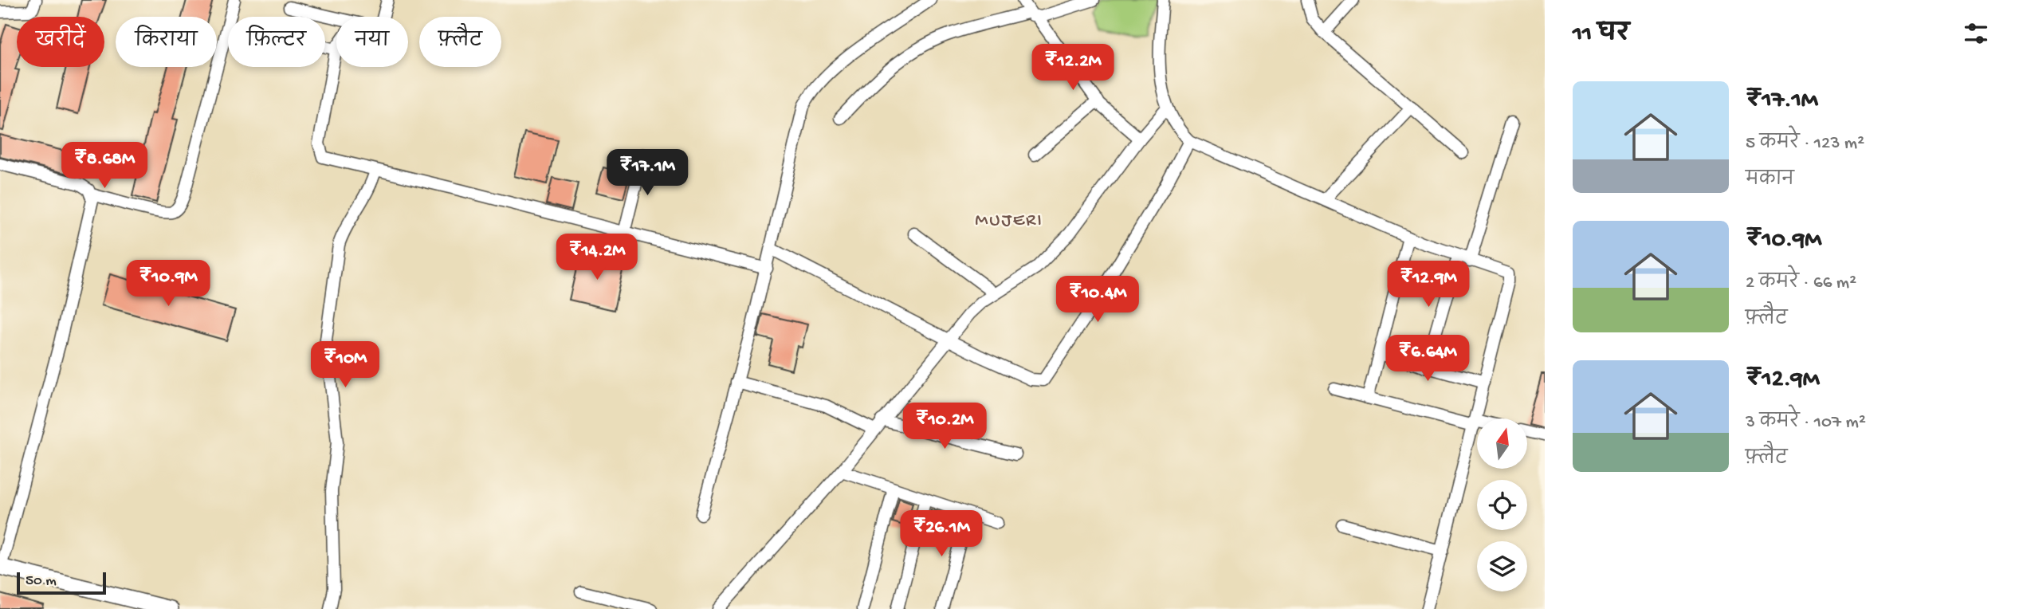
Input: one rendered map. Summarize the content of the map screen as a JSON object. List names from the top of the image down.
{
  "districts": ["MUJERI"],
  "scale_bar": "50 m",
  "north": "top",
  "page": {
    "heading": "11 घर",
    "chip": [
      "खरीदें",
      "किराया",
      "फ़िल्टर",
      "नया",
      "फ़्लैट"
    ],
    "price": [
      "₹12.2M",
      "₹8.68M",
      "₹17.1M",
      "₹14.2M",
      "₹10.9M",
      "₹12.9M",
      "₹10.4M",
      "₹6.64M",
      "₹10M",
      "₹10.2M",
      "₹26.1M"
    ],
    "list": [
      {
        "name": "₹17.1M",
        "note": "5 कमरे · 123 m² · मकान"
      },
      {
        "name": "₹10.9M",
        "note": "2 कमरे · 66 m² · फ़्लैट"
      },
      {
        "name": "₹12.9M",
        "note": "3 कमरे · 107 m² · फ़्लैट"
      }
    ],
    "scale": "50 m"
  }
}
